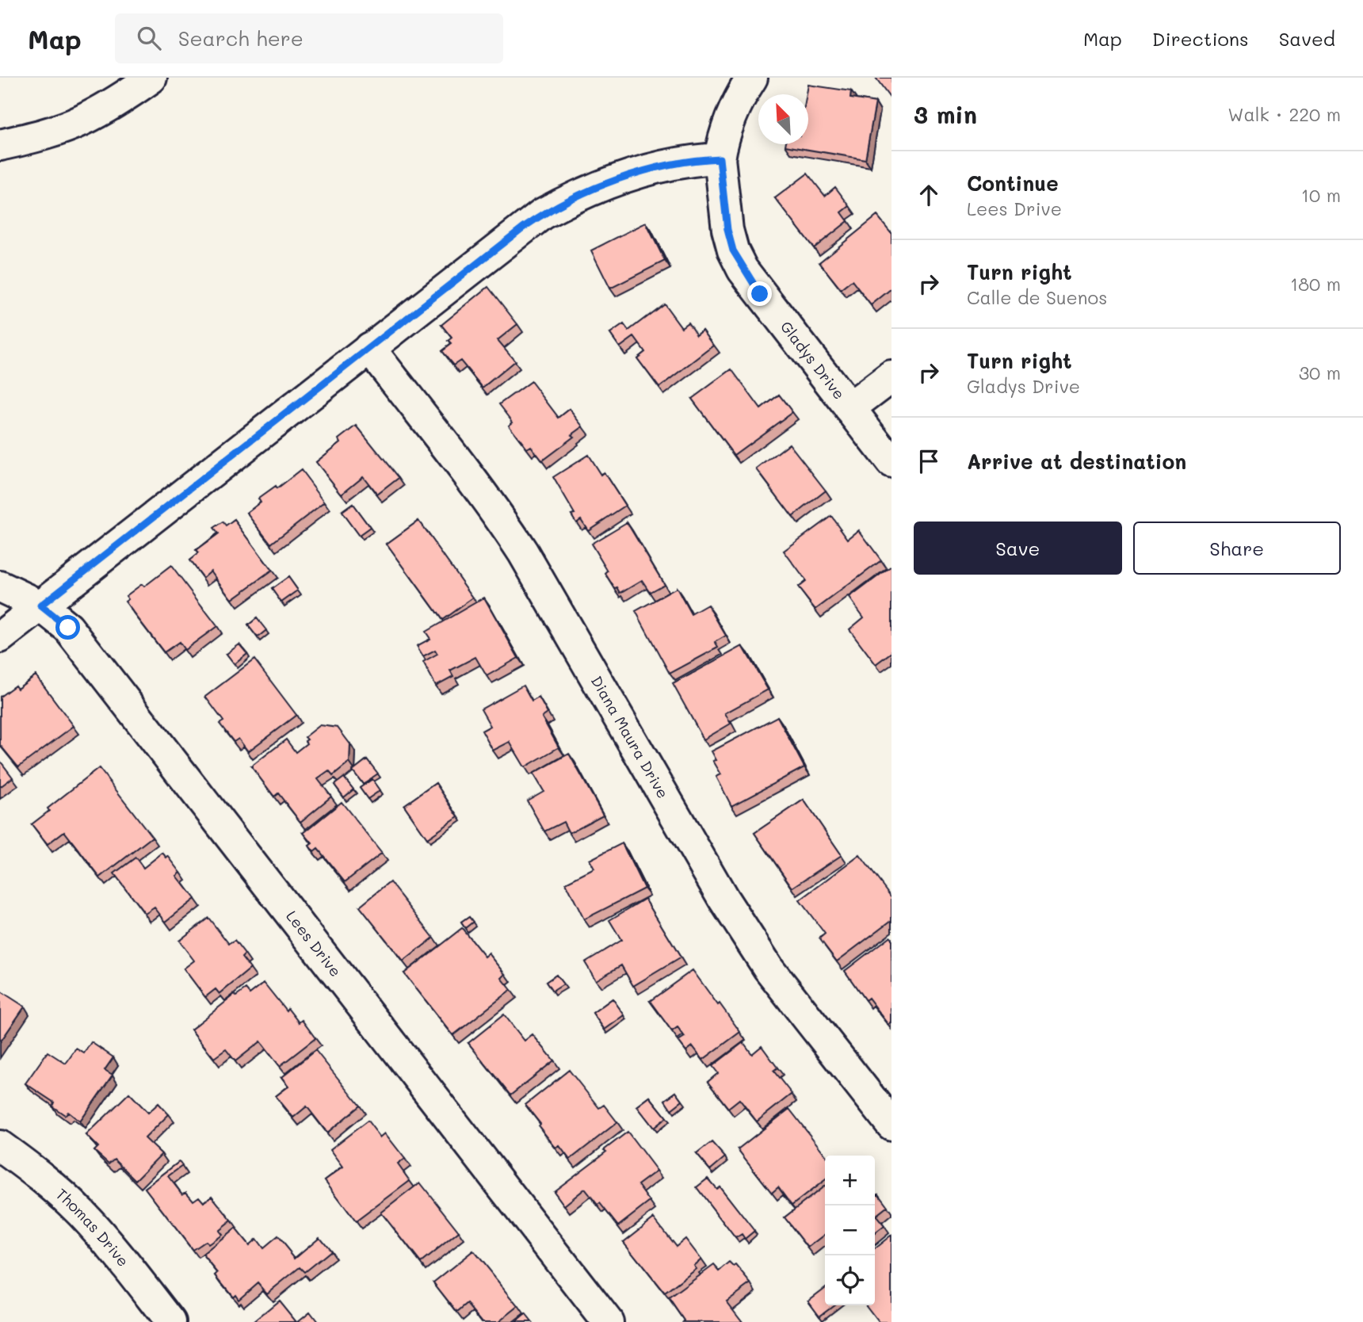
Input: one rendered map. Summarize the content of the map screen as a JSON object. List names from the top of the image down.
{
  "streets": {
    "street": [
      "Gladys Drive",
      "Diana Maura Drive",
      "Lees Drive",
      "Thomas Drive"
    ]
  },
  "north": "top left",
  "page": {
    "header": "Map",
    "search": "Search here",
    "nav": ["Map", "Directions", "Saved"],
    "heading": ["3 min", "Walk · 220 m"],
    "list": [
      ["Continue", "Lees Drive", "10 m"],
      ["Turn right", "Calle de Suenos", "180 m"],
      ["Turn right", "Gladys Drive", "30 m"],
      "Arrive at destination"
    ],
    "buttons": ["Save", "Share"],
    "map_buttons": ["+", "−"]
  }
}
